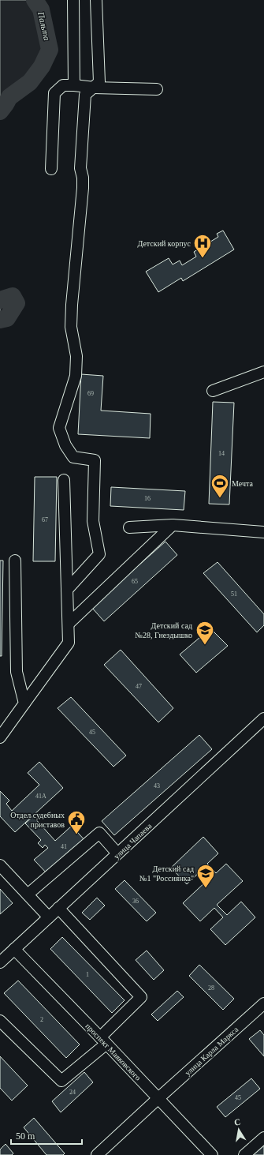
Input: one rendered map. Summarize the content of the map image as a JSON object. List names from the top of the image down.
{
  "streets": {
    "street": ["улица Чапаева", "улица Карла Маркса", "проспект Маяковского"]
  },
  "crossings": [
    ["улица Чапаева", "проспект Маяковского"],
    ["улица Карла Маркса", "проспект Маяковского"]
  ],
  "water": ["Пальта"],
  "places": {
    "hospital": ["Детский корпус"],
    "sports": ["Мечта"],
    "school or university": ["Детский сад №28, Гнездышко", "Детский сад №1 \"Россиянка\""],
    "public building": ["Отдел судебных приставов"]
  },
  "house_numbers": [
    "69",
    "14",
    "16",
    "67",
    "65",
    "51",
    "47",
    "45",
    "43",
    "41А",
    "41",
    "36",
    "1",
    "28",
    "2",
    "24",
    "45"
  ],
  "scale_bar": "50 m",
  "north": "top"
}
